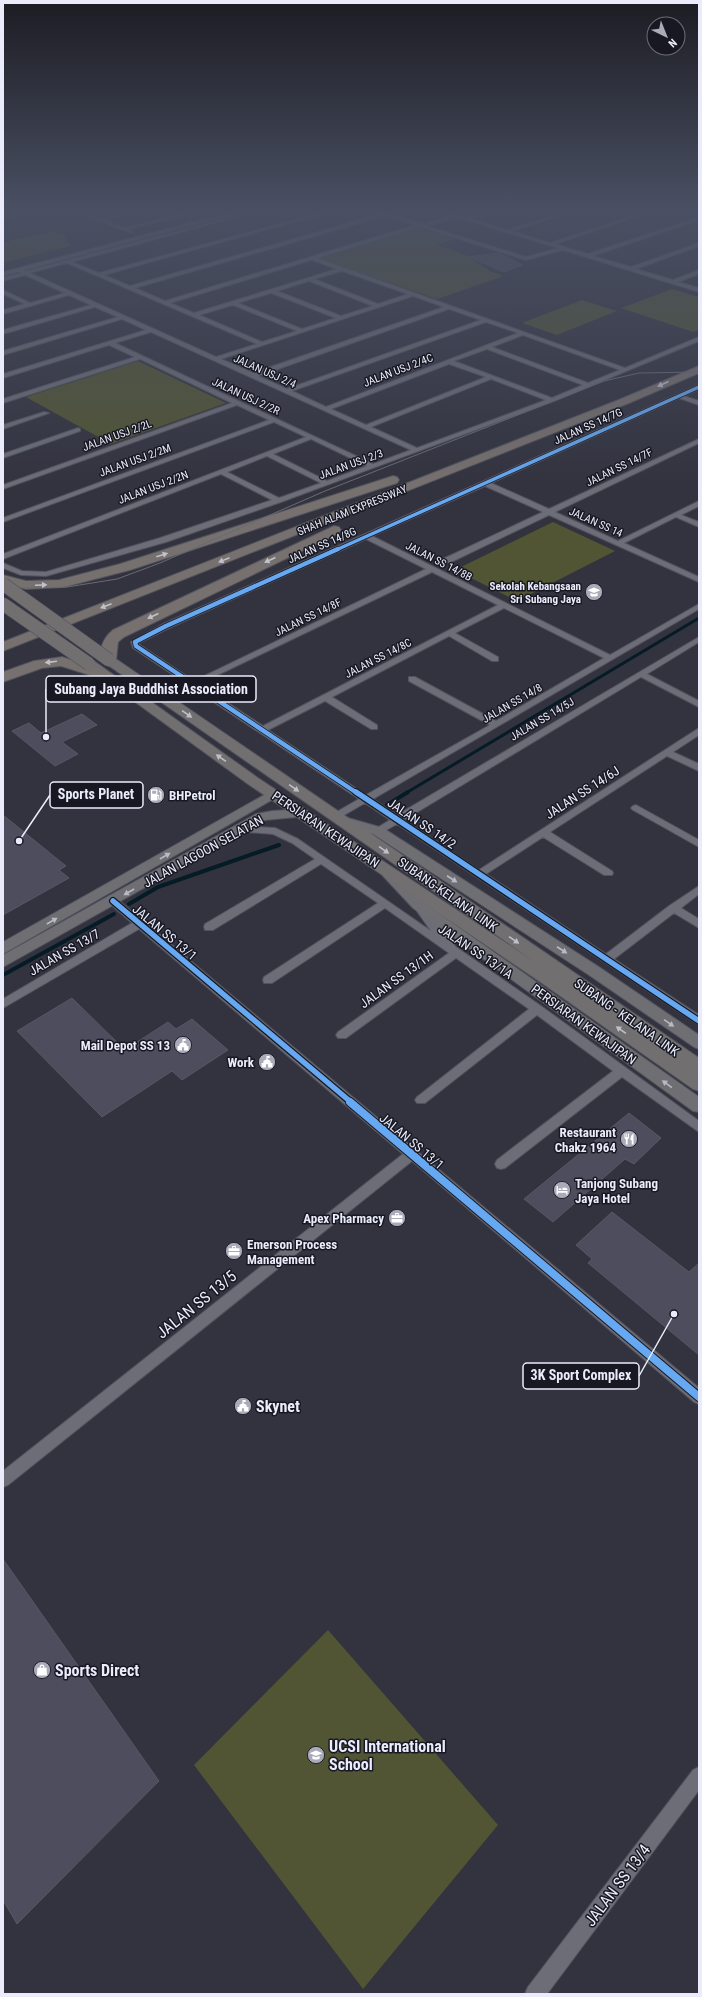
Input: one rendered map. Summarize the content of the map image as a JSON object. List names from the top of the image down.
{
  "streets": {
    "highway": ["SHAH ALAM EXPRESSWAY"],
    "main road": [
      "PERSIARAN KEWAJIPAN",
      "JALAN LAGOON SELATAN",
      "SUBANG-KELANA LINK",
      "SUBANG - KELANA LINK"
    ],
    "street": [
      "JALAN USJ 2/4C",
      "JALAN USJ 2/4",
      "JALAN USJ 2/2R",
      "JALAN SS 14/7G",
      "JALAN USJ 2/2L",
      "JALAN USJ 2/2M",
      "JALAN USJ 2/3",
      "JALAN SS 14/7F",
      "JALAN USJ 2/2N",
      "JALAN SS 14",
      "JALAN SS 14/8G",
      "JALAN SS 14/8B",
      "JALAN SS 14/8F",
      "JALAN SS 14/8C",
      "JALAN SS 14/8",
      "JALAN SS 14/5J",
      "JALAN SS 14/6J",
      "JALAN SS 14/2",
      "JALAN SS 13/1",
      "JALAN SS 13/1A",
      "JALAN SS 13/7",
      "JALAN SS 13/1H",
      "JALAN SS 13/5",
      "JALAN SS 13/4"
    ]
  },
  "crossings": [
    ["JALAN USJ 2/4C", "JALAN USJ 2/4"],
    ["JALAN USJ 2/4", "JALAN USJ 2/3"],
    ["JALAN USJ 2/2R", "JALAN USJ 2/2L"],
    ["JALAN USJ 2/2R", "JALAN USJ 2/2M"],
    ["JALAN USJ 2/2R", "JALAN USJ 2/3"],
    ["JALAN USJ 2/2R", "JALAN USJ 2/2N"],
    ["JALAN SS 14/7G", "JALAN SS 14"],
    ["JALAN SS 14/7G", "JALAN SS 14/8G"],
    ["JALAN SS 14/7F", "JALAN SS 14"],
    ["JALAN SS 14", "JALAN SS 14/8G"],
    ["JALAN SS 14/8G", "JALAN SS 14/8B"],
    ["JALAN SS 14/8G", "JALAN SS 14/2"],
    ["JALAN SS 14/8B", "JALAN SS 14/8F"],
    ["JALAN SS 14/8B", "JALAN SS 14/8C"],
    ["JALAN SS 14/8B", "JALAN SS 14/8"],
    ["JALAN SS 14/8F", "JALAN SS 14/2"],
    ["JALAN SS 14/8C", "JALAN SS 14/2"],
    ["JALAN SS 14/8", "JALAN SS 14/2"],
    ["JALAN SS 14/8", "PERSIARAN KEWAJIPAN"],
    ["JALAN SS 14/8", "SUBANG-KELANA LINK"],
    ["JALAN SS 14/5J", "JALAN SS 14/2"],
    ["JALAN SS 14/5J", "PERSIARAN KEWAJIPAN"],
    ["JALAN SS 14/6J", "JALAN SS 14/2"],
    ["PERSIARAN KEWAJIPAN", "JALAN LAGOON SELATAN"],
    ["PERSIARAN KEWAJIPAN", "SUBANG-KELANA LINK"],
    ["PERSIARAN KEWAJIPAN", "JALAN SS 13/1H"],
    ["JALAN LAGOON SELATAN", "JALAN SS 13/1"],
    ["JALAN LAGOON SELATAN", "JALAN SS 13/1A"],
    ["SUBANG-KELANA LINK", "SUBANG - KELANA LINK"],
    ["JALAN SS 13/1", "JALAN SS 13/7"],
    ["JALAN SS 13/1", "JALAN SS 13/5"],
    ["JALAN SS 13/1A", "JALAN SS 13/1H"]
  ],
  "places": {
    "school or university": ["Sekolah Kebangsaan Sri Subang Jaya", "UCSI International School"],
    "other": ["Subang Jaya Buddhist Association", "Sports Planet", "3K Sport Complex"],
    "fuel station": ["BHPetrol"],
    "public building": ["Mail Depot SS 13", "Work", "Skynet"],
    "restaurant": ["Restaurant Chakz 1964"],
    "hotel": ["Tanjong Subang Jaya Hotel"],
    "office": ["Apex Pharmacy", "Emerson Process Management"],
    "shop": ["Sports Direct"]
  },
  "north": "bottom right"
}
